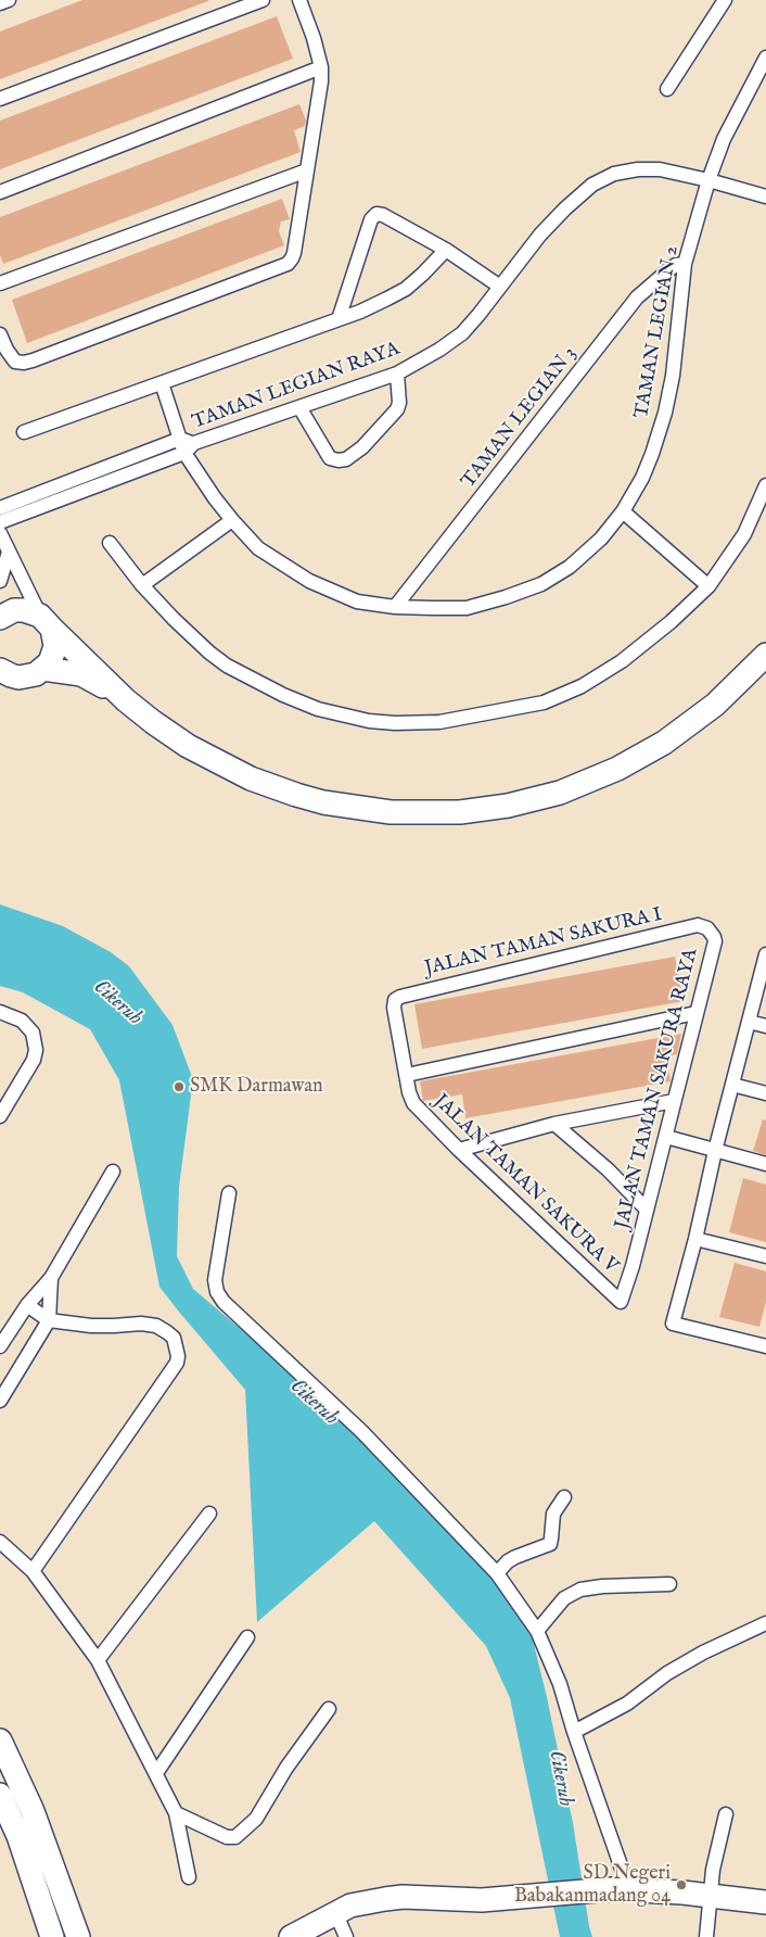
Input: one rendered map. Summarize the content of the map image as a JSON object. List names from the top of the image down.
{
  "streets": {
    "street": [
      "TAMAN LEGIAN 2",
      "TAMAN LEGIAN RAYA",
      "TAMAN LEGIAN 3",
      "JALAN TAMAN SAKURA I",
      "JALAN TAMAN SAKURA RAYA",
      "JALAN TAMAN SAKURA V"
    ]
  },
  "crossings": [
    ["TAMAN LEGIAN 2", "TAMAN LEGIAN RAYA"],
    ["TAMAN LEGIAN 2", "TAMAN LEGIAN 3"],
    ["JALAN TAMAN SAKURA I", "JALAN TAMAN SAKURA RAYA"],
    ["JALAN TAMAN SAKURA I", "JALAN TAMAN SAKURA V"],
    ["JALAN TAMAN SAKURA RAYA", "JALAN TAMAN SAKURA V"]
  ],
  "water": ["Cikeruh"],
  "places": ["SMK Darmawan", "SD Negeri Babakanmadang 04"]
}
